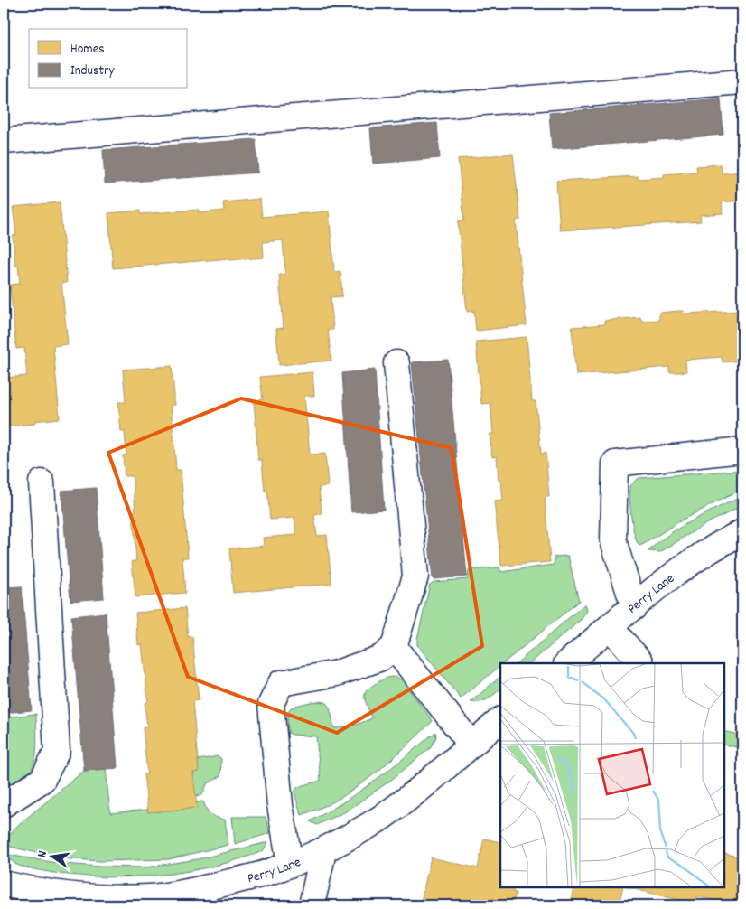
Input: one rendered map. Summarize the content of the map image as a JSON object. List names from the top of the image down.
{
  "streets": {
    "street": ["Perry Lane"]
  },
  "legend": ["Homes", "Industry"],
  "north": "left"
}
